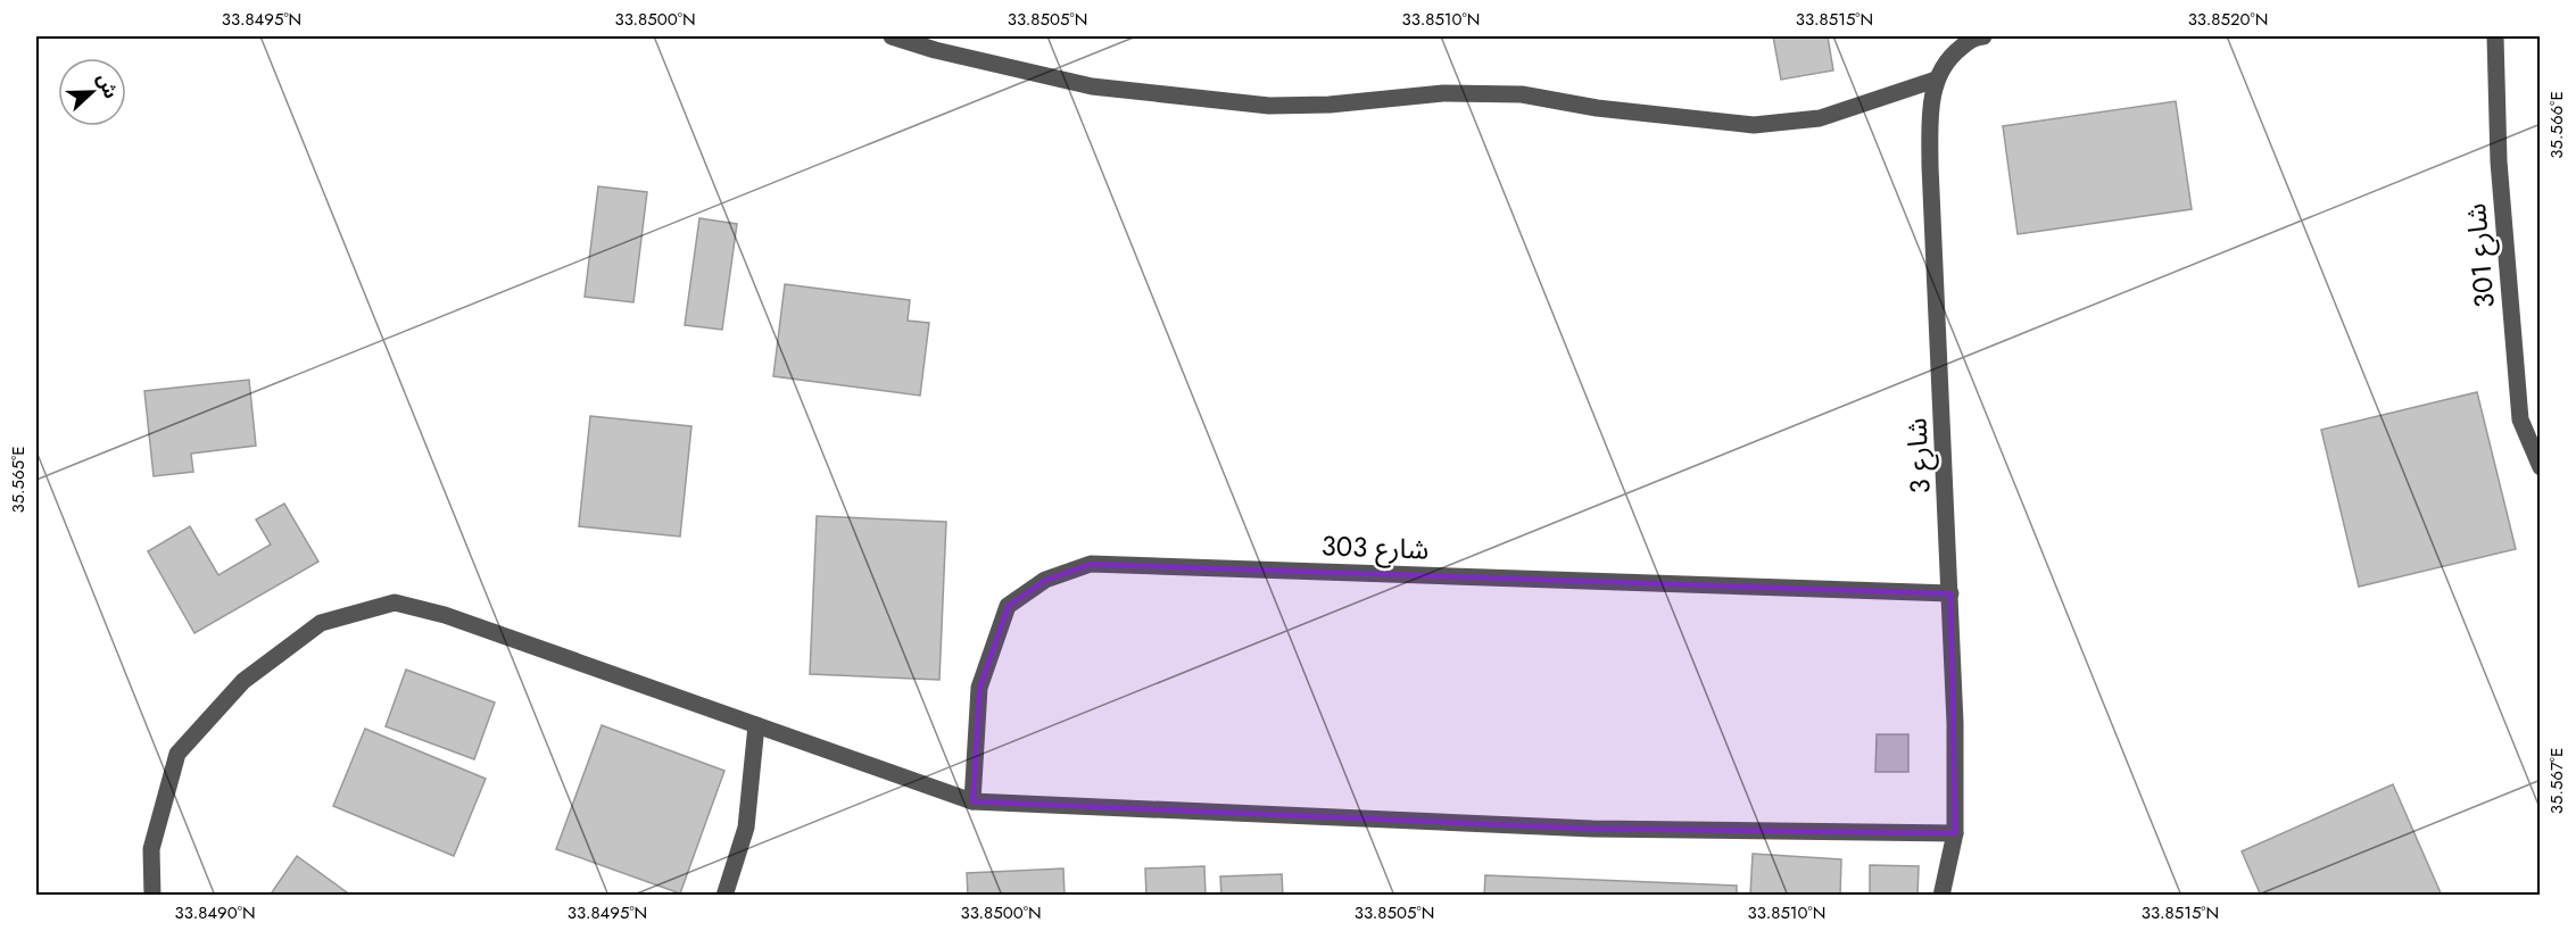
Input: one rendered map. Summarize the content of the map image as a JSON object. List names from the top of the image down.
{
  "streets": {
    "street": ["شارع 301", "شارع 3", "شارع 303"]
  },
  "crossings": [
    ["شارع 3", "شارع 303"]
  ],
  "north": "right",
  "coordinates": [
    "33.8495°N",
    "33.8500°N",
    "33.8505°N",
    "33.8510°N",
    "33.8515°N",
    "33.8520°N",
    "35.566°E",
    "35.565°E",
    "35.567°E",
    "33.8490°N"
  ]
}
